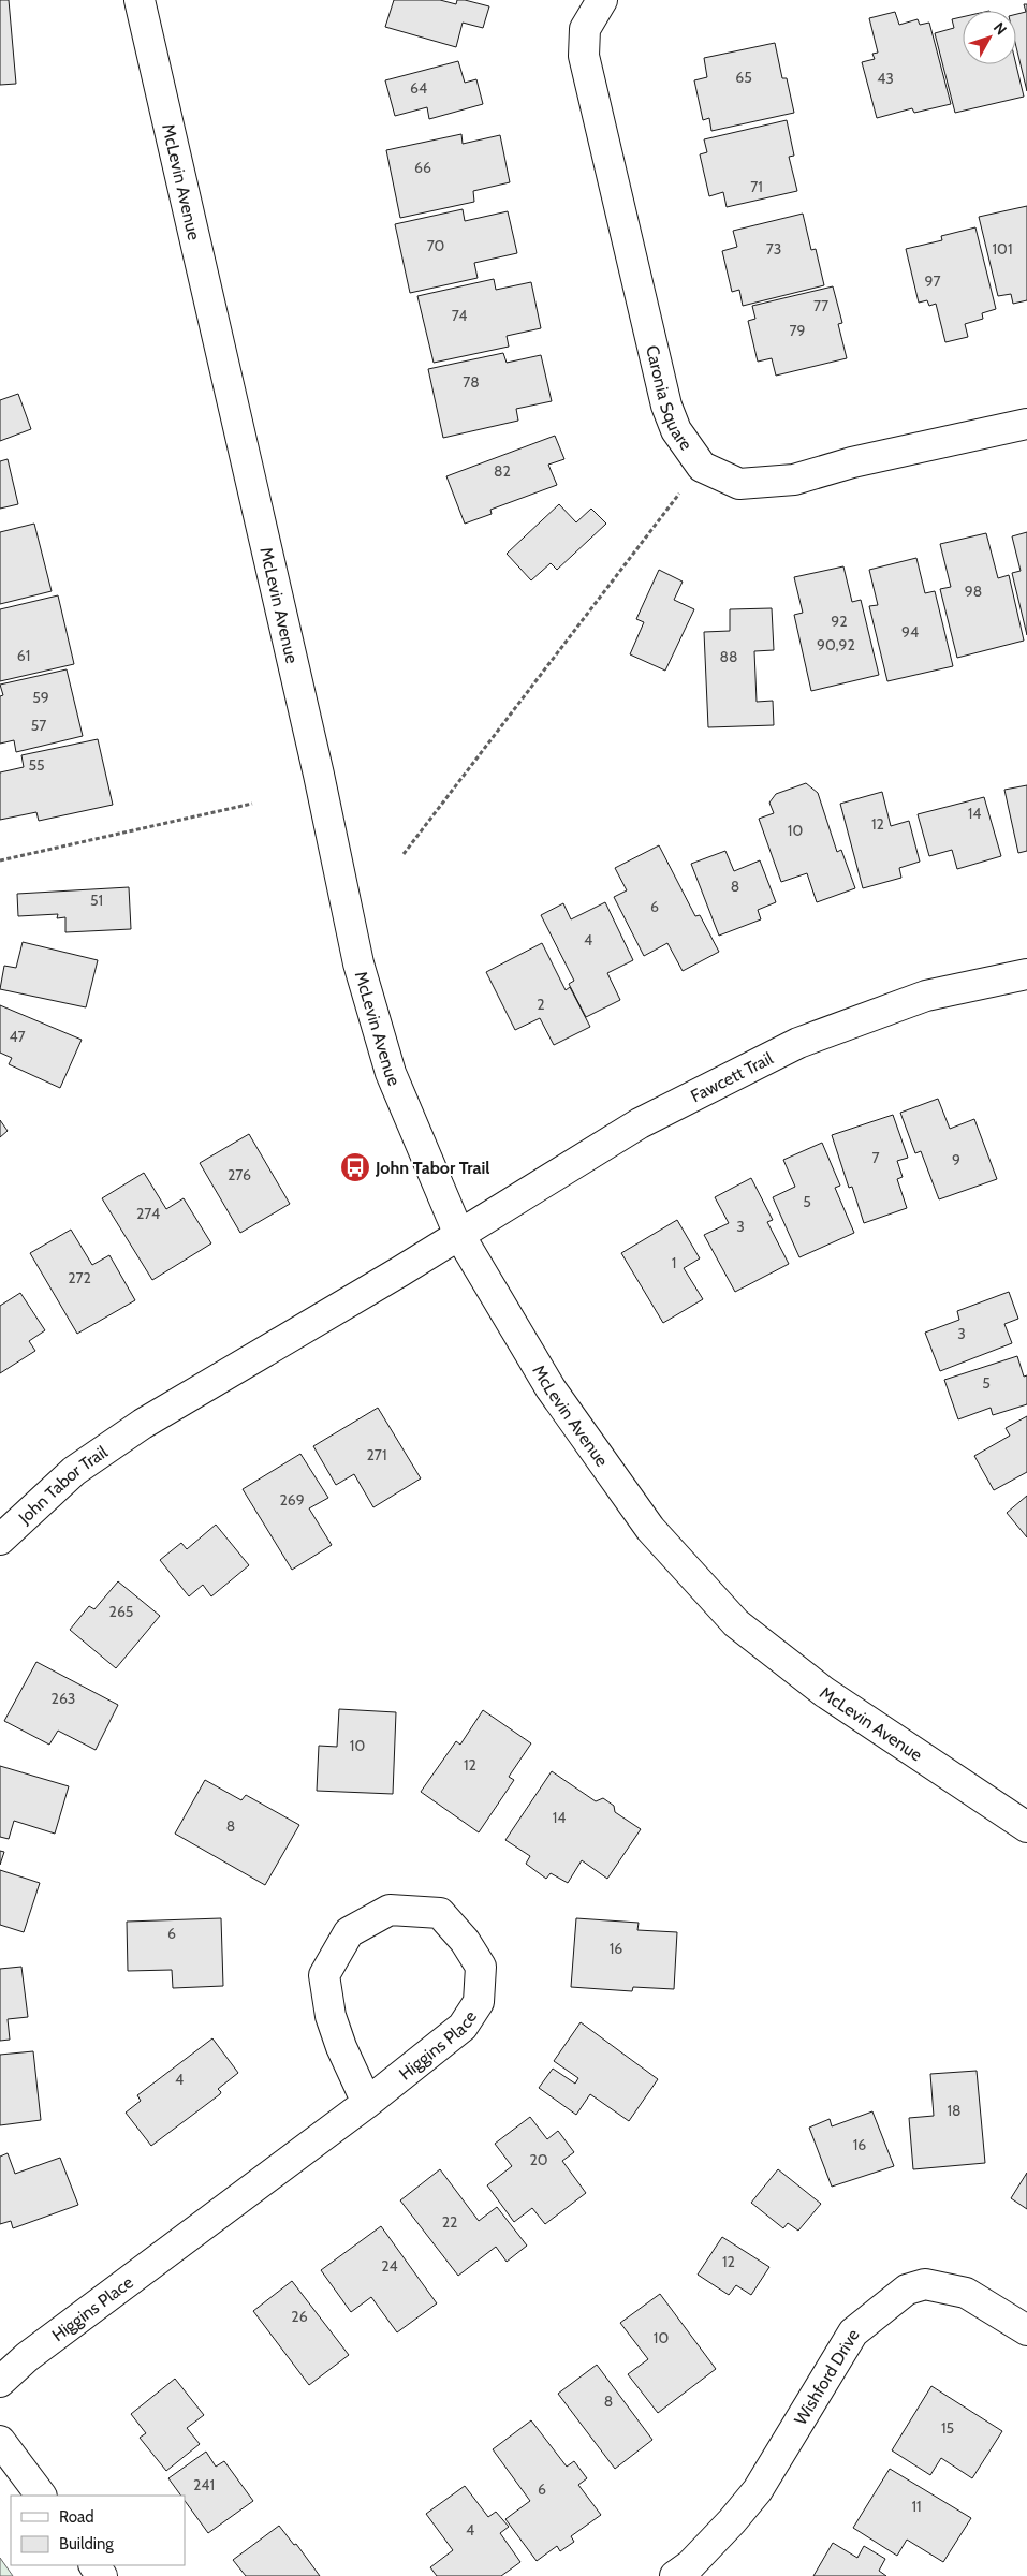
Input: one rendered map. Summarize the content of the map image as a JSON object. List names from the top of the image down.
{
  "streets": {
    "street": [
      "McLevin Avenue",
      "Caronia Square",
      "Fawcett Trail",
      "John Tabor Trail",
      "Higgins Place",
      "Wishford Drive"
    ]
  },
  "crossings": [
    ["McLevin Avenue", "Fawcett Trail"],
    ["McLevin Avenue", "John Tabor Trail"],
    ["Fawcett Trail", "John Tabor Trail"]
  ],
  "places": {
    "bus stop": ["John Tabor Trail"]
  },
  "house_numbers": [
    "65",
    "43",
    "64",
    "66",
    "71",
    "70",
    "73",
    "101",
    "97",
    "77",
    "74",
    "79",
    "78",
    "82",
    "98",
    "92",
    "94",
    "90,92",
    "61",
    "88",
    "59",
    "57",
    "55",
    "14",
    "12",
    "10",
    "8",
    "51",
    "6",
    "4",
    "2",
    "47",
    "7",
    "9",
    "276",
    "5",
    "274",
    "3",
    "1",
    "272",
    "3",
    "5",
    "271",
    "269",
    "265",
    "263",
    "10",
    "12",
    "14",
    "8",
    "6",
    "16",
    "4",
    "18",
    "16",
    "20",
    "22",
    "12",
    "24",
    "26",
    "10",
    "8",
    "15",
    "241",
    "6",
    "11",
    "4"
  ],
  "legend": ["Road", "Building"],
  "north": "top right"
}
